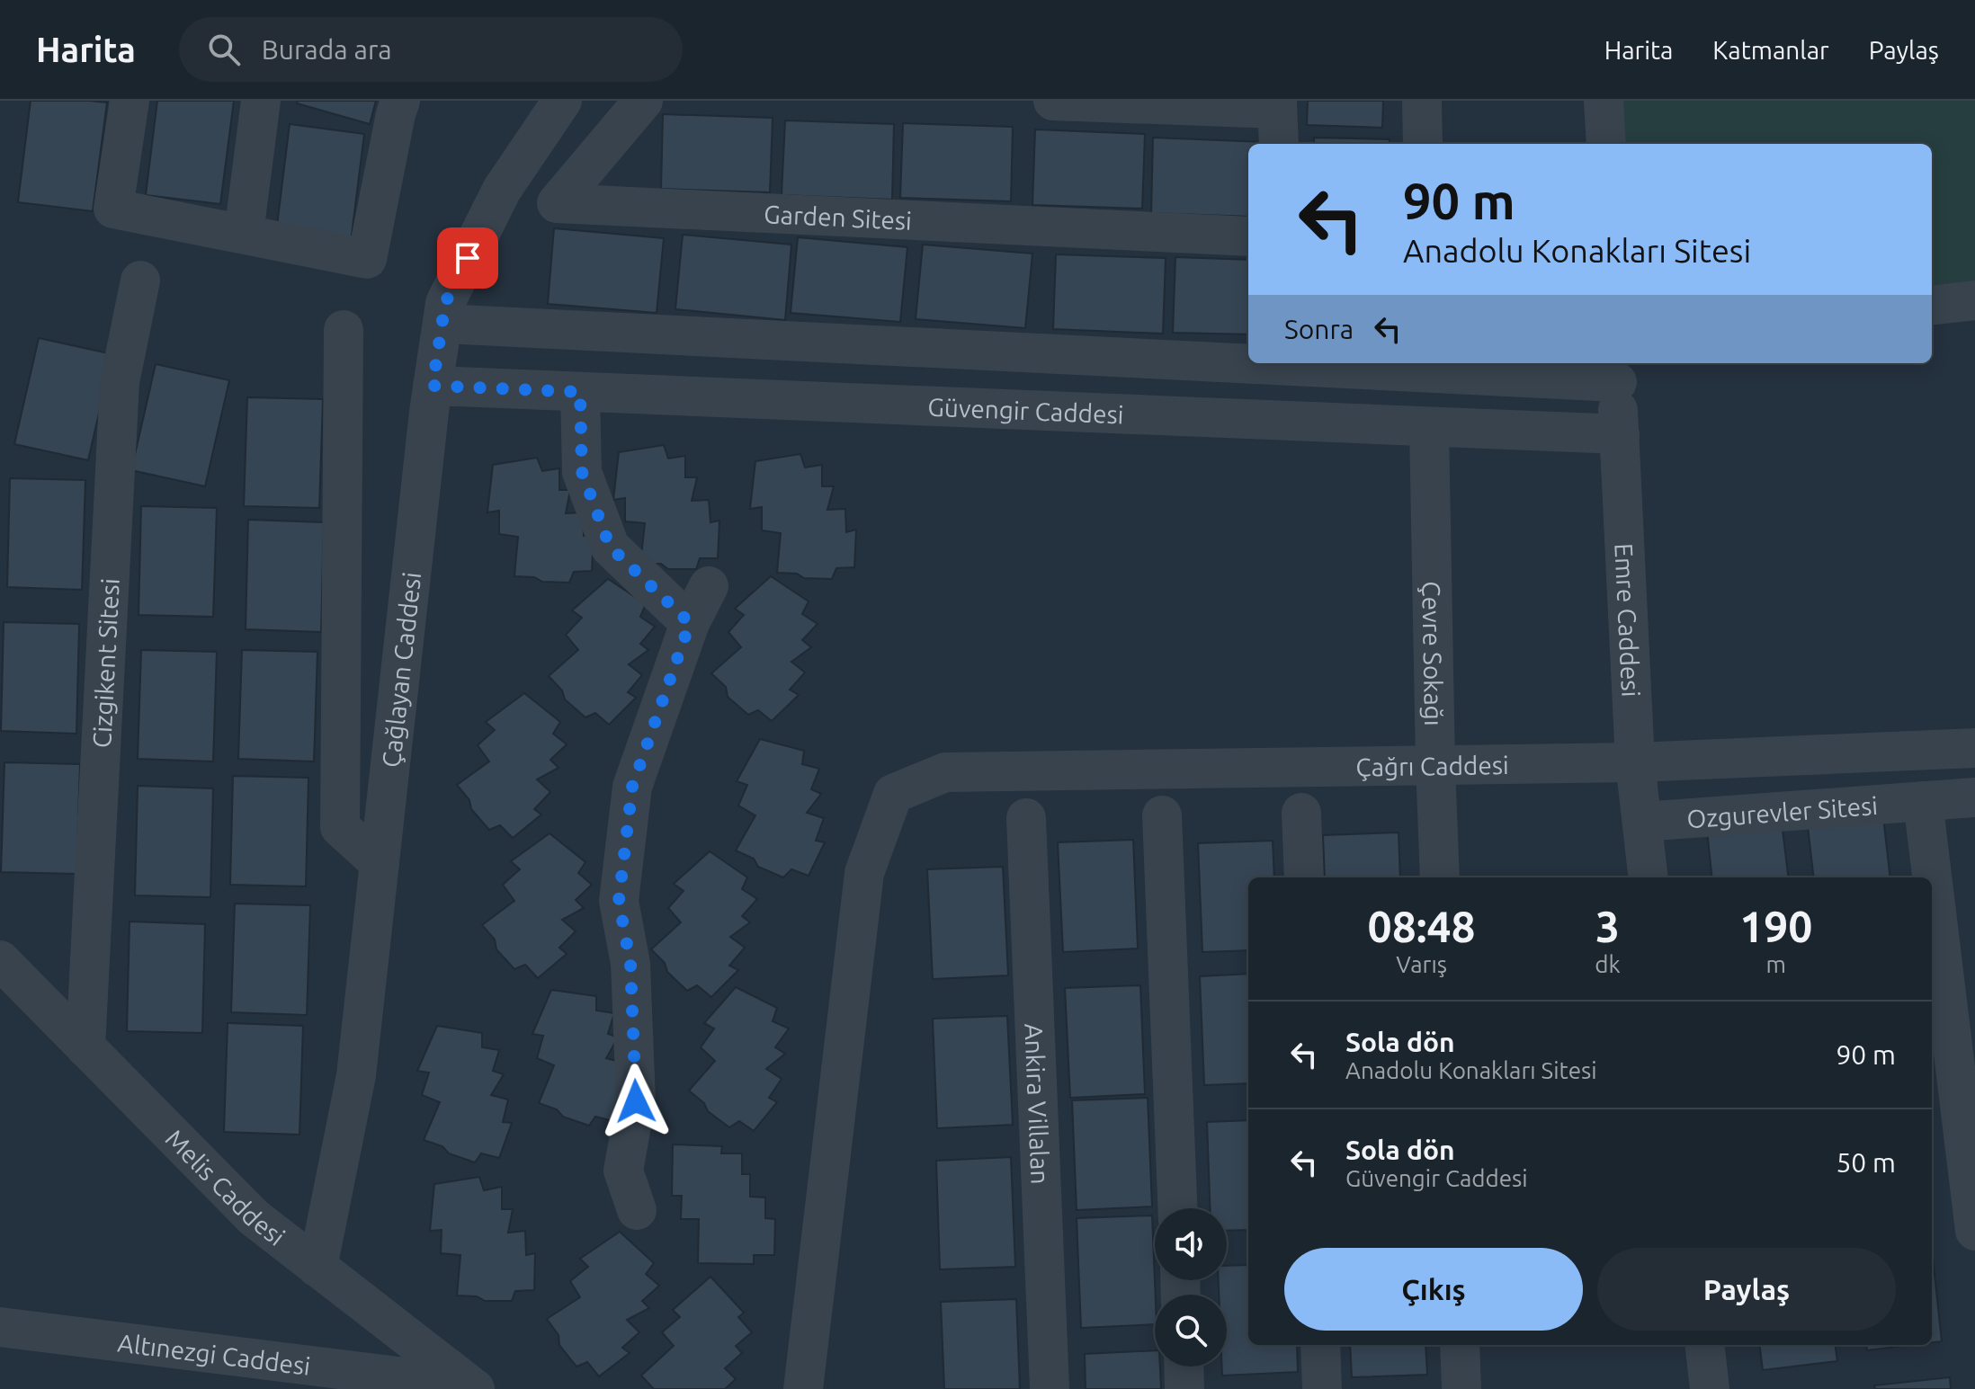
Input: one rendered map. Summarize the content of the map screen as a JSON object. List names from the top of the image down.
{
  "streets": {
    "street": [
      "Garden Sitesi",
      "Güvengir Caddesi",
      "Emre Caddesi",
      "Çevre Sokağı",
      "Cizgikent Sitesi",
      "Çağlayan Caddesi",
      "Çağrı Caddesi",
      "Ozgurevler Sitesi",
      "Ankira Villalan",
      "Melis Caddesi",
      "Altınezgi Caddesi"
    ]
  },
  "crossings": [
    ["Güvengir Caddesi", "Emre Caddesi"],
    ["Güvengir Caddesi", "Çevre Sokağı"],
    ["Güvengir Caddesi", "Çağlayan Caddesi"],
    ["Emre Caddesi", "Çağrı Caddesi"],
    ["Emre Caddesi", "Ozgurevler Sitesi"],
    ["Çevre Sokağı", "Çağrı Caddesi"],
    ["Cizgikent Sitesi", "Melis Caddesi"],
    ["Çağlayan Caddesi", "Melis Caddesi"],
    ["Melis Caddesi", "Altınezgi Caddesi"]
  ],
  "page": {
    "header": "Harita",
    "search": "Burada ara",
    "nav": ["Harita", "Katmanlar", "Paylaş"],
    "turn": ["90 m", "Anadolu Konakları Sitesi"],
    "then": "Sonra",
    "eta": [
      "08:48",
      "Varış",
      "3",
      "dk",
      "190",
      "m"
    ],
    "list": [
      {
        "name": "Sola dön",
        "note": "Anadolu Konakları Sitesi",
        "value": "90 m"
      },
      {
        "name": "Sola dön",
        "note": "Güvengir Caddesi",
        "value": "50 m"
      }
    ],
    "buttons": ["Çıkış", "Paylaş"]
  }
}
